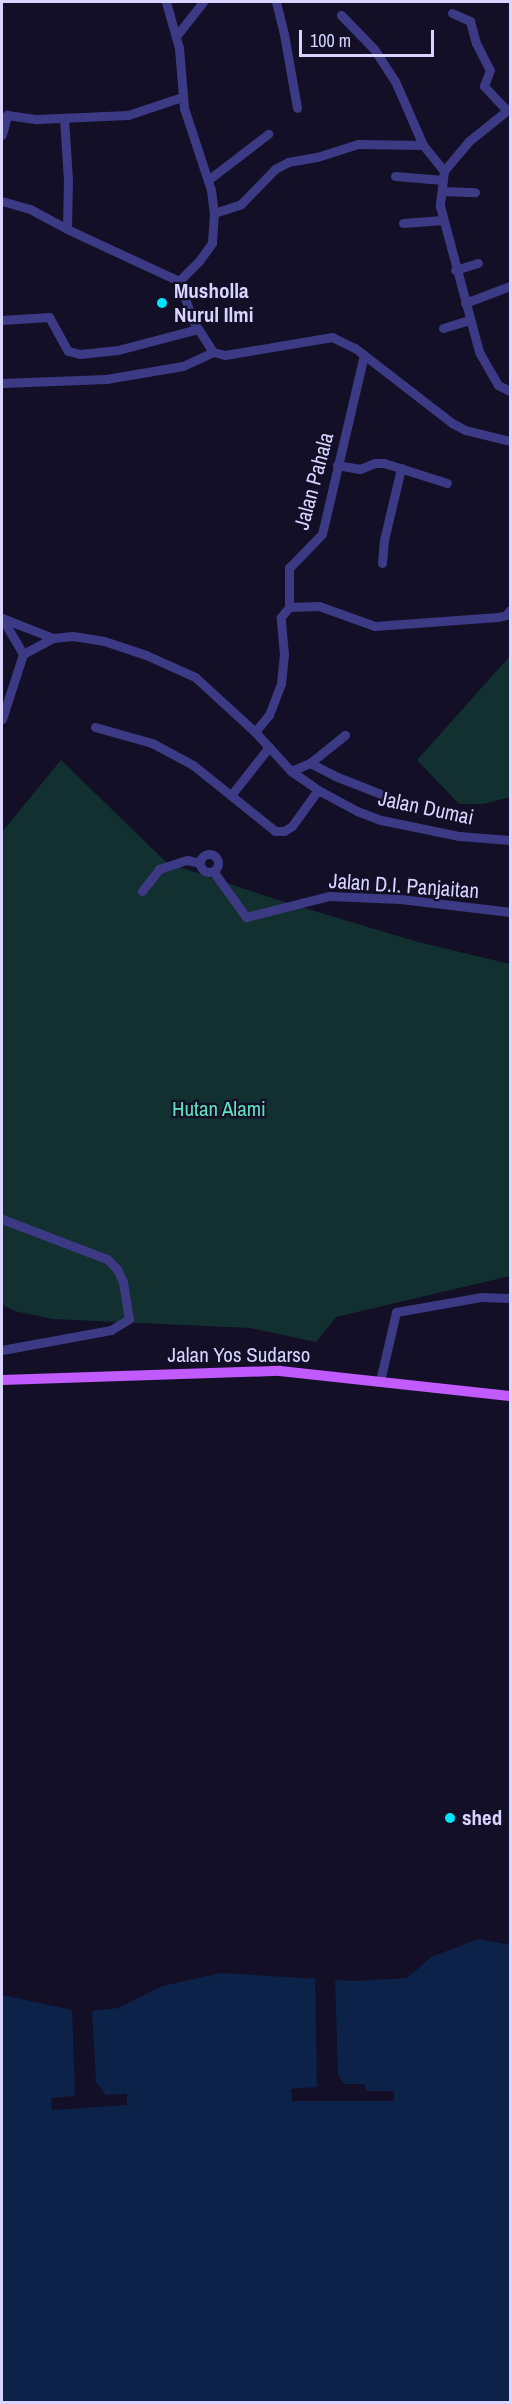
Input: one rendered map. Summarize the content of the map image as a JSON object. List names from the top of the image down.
{
  "streets": {
    "main road": ["Jalan Yos Sudarso"],
    "street": ["Jalan Pahala", "Jalan Dumai", "Jalan D.I. Panjaitan"]
  },
  "crossings": [
    ["Jalan Pahala", "Jalan Dumai"]
  ],
  "parks": ["Hutan Alami"],
  "places": ["Musholla Nurul Ilmi", "shed"],
  "scale_bar": "100 m"
}
